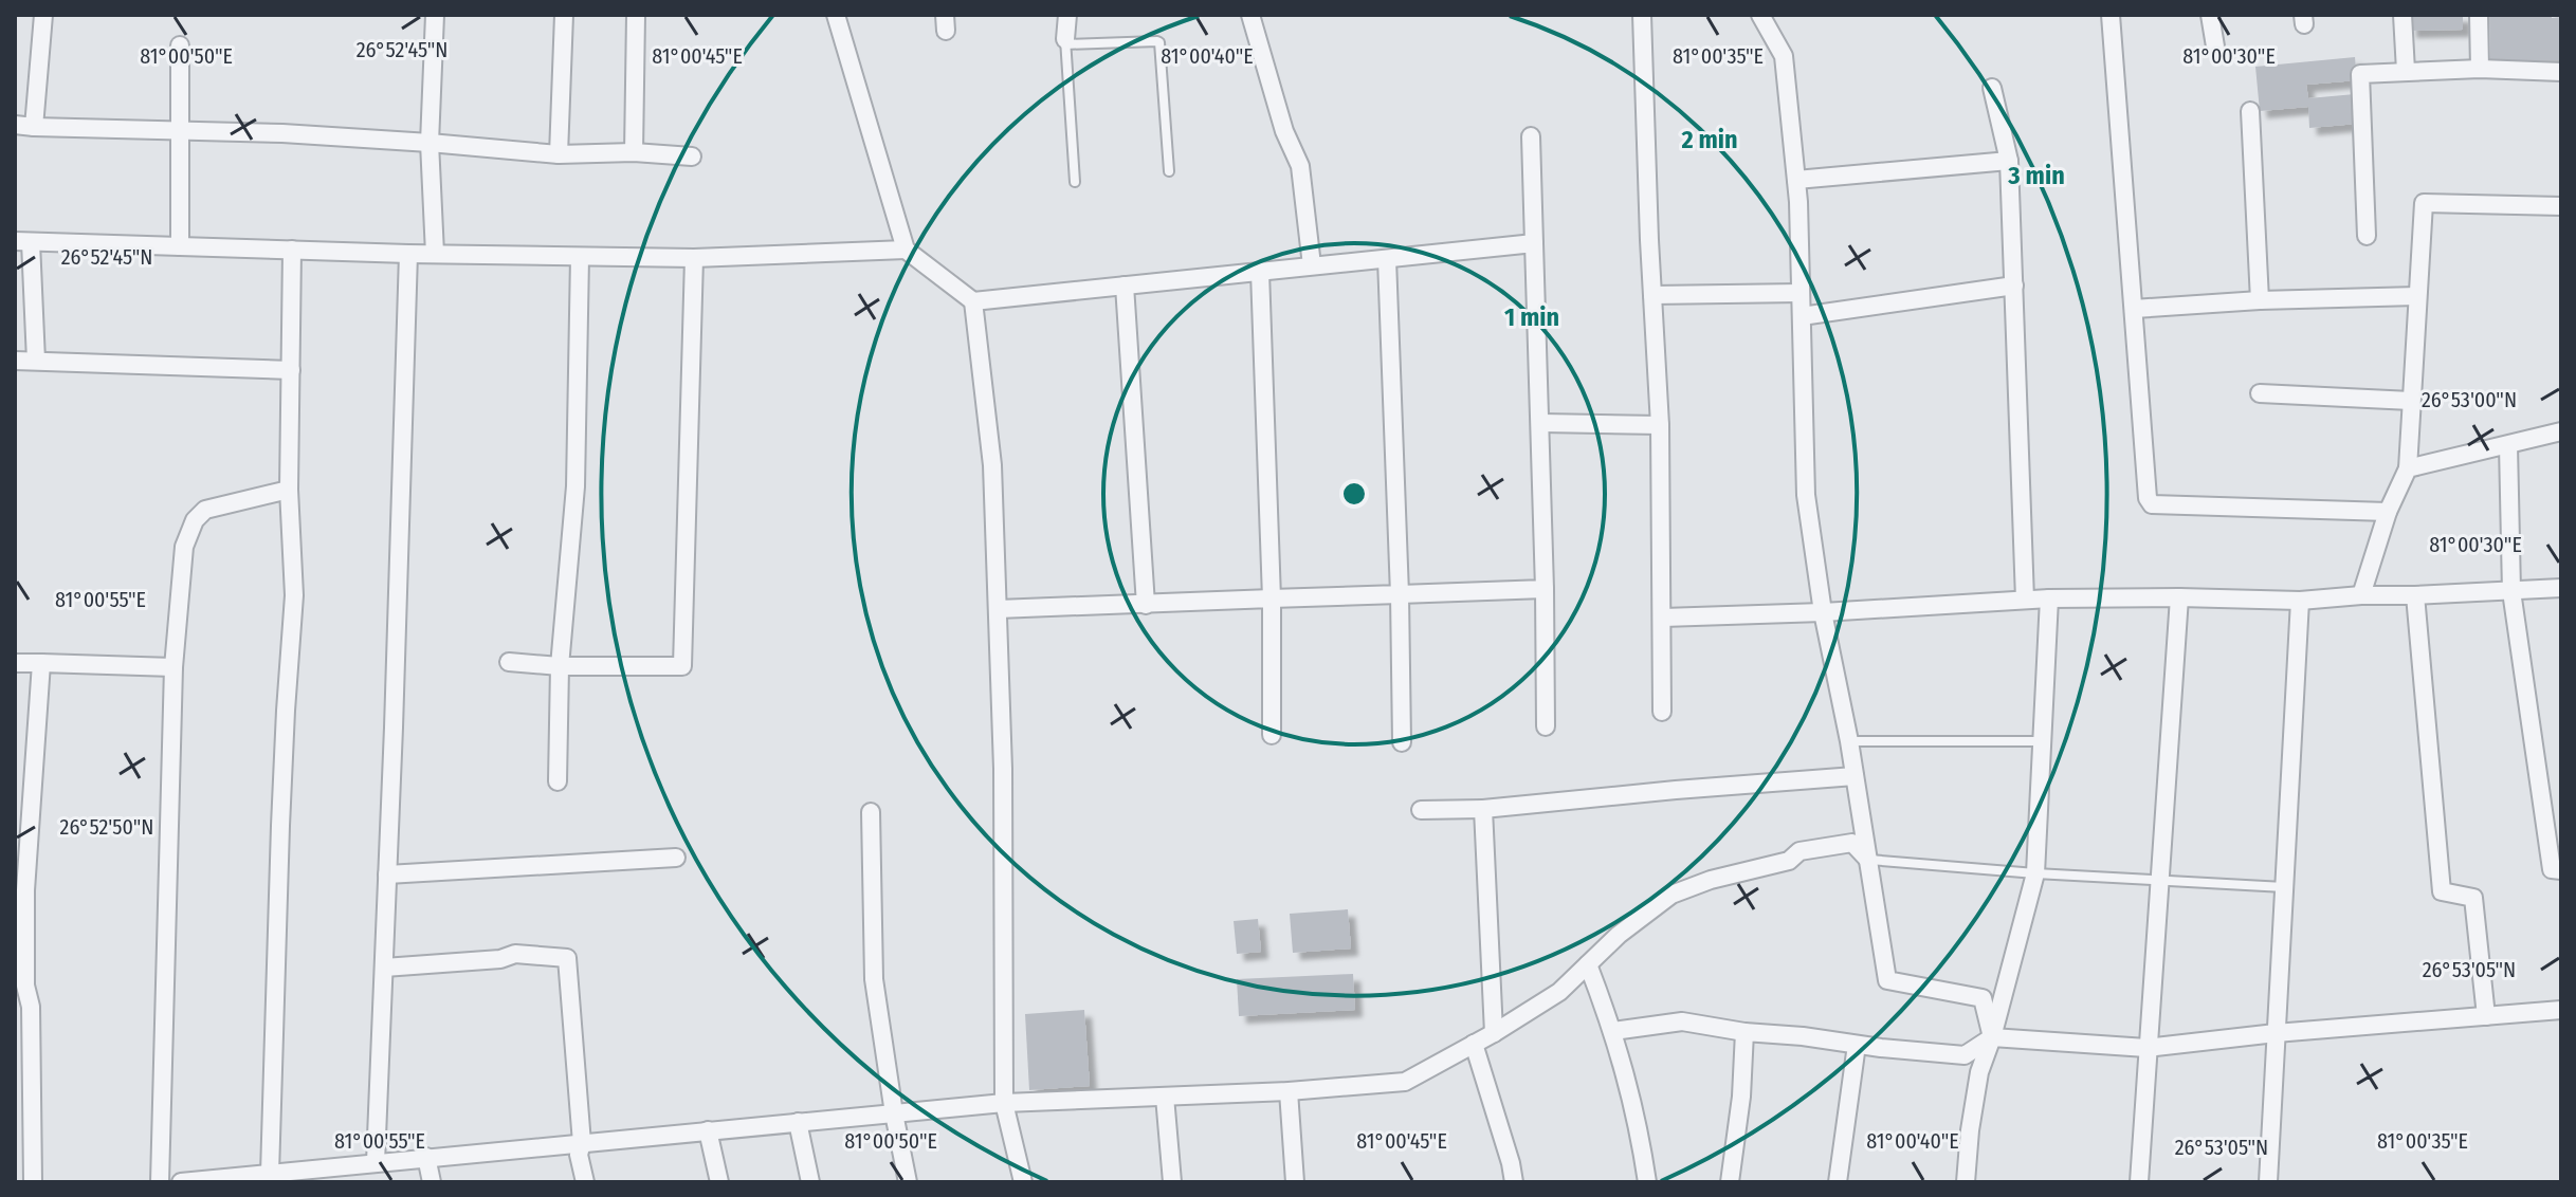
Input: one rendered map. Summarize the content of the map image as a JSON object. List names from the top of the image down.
{
  "coordinates": [
    "26°52'45\"N",
    "81°00'50\"E",
    "81°00'45\"E",
    "81°00'40\"E",
    "81°00'35\"E",
    "81°00'30\"E",
    "26°53'00\"N",
    "81°00'55\"E",
    "26°52'50\"N",
    "26°53'05\"N"
  ],
  "rings": ["2 min", "3 min", "1 min"]
}
